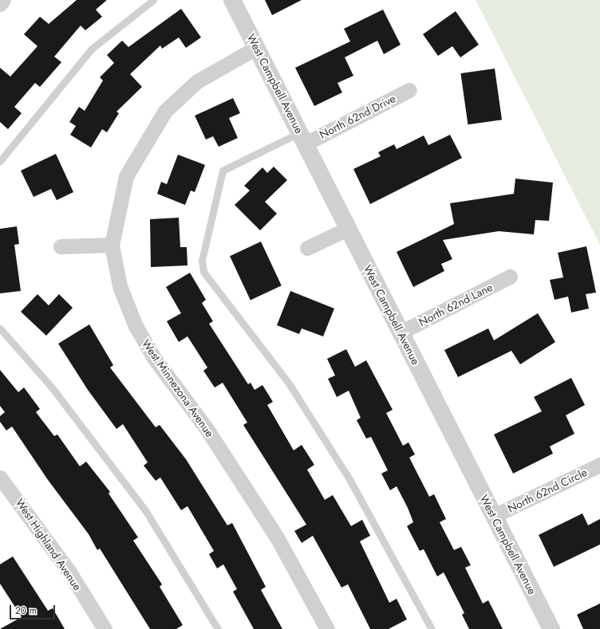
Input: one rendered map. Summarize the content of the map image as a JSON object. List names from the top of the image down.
{
  "streets": {
    "street": [
      "West Campbell Avenue",
      "North 62nd Drive",
      "North 62nd Lane",
      "West Minnezona Avenue",
      "North 62nd Circle",
      "West Highland Avenue"
    ]
  },
  "crossings": [
    ["West Campbell Avenue", "North 62nd Drive"],
    ["West Campbell Avenue", "North 62nd Lane"],
    ["West Campbell Avenue", "West Minnezona Avenue"],
    ["West Campbell Avenue", "North 62nd Circle"]
  ],
  "scale_bar": "20 m"
}
